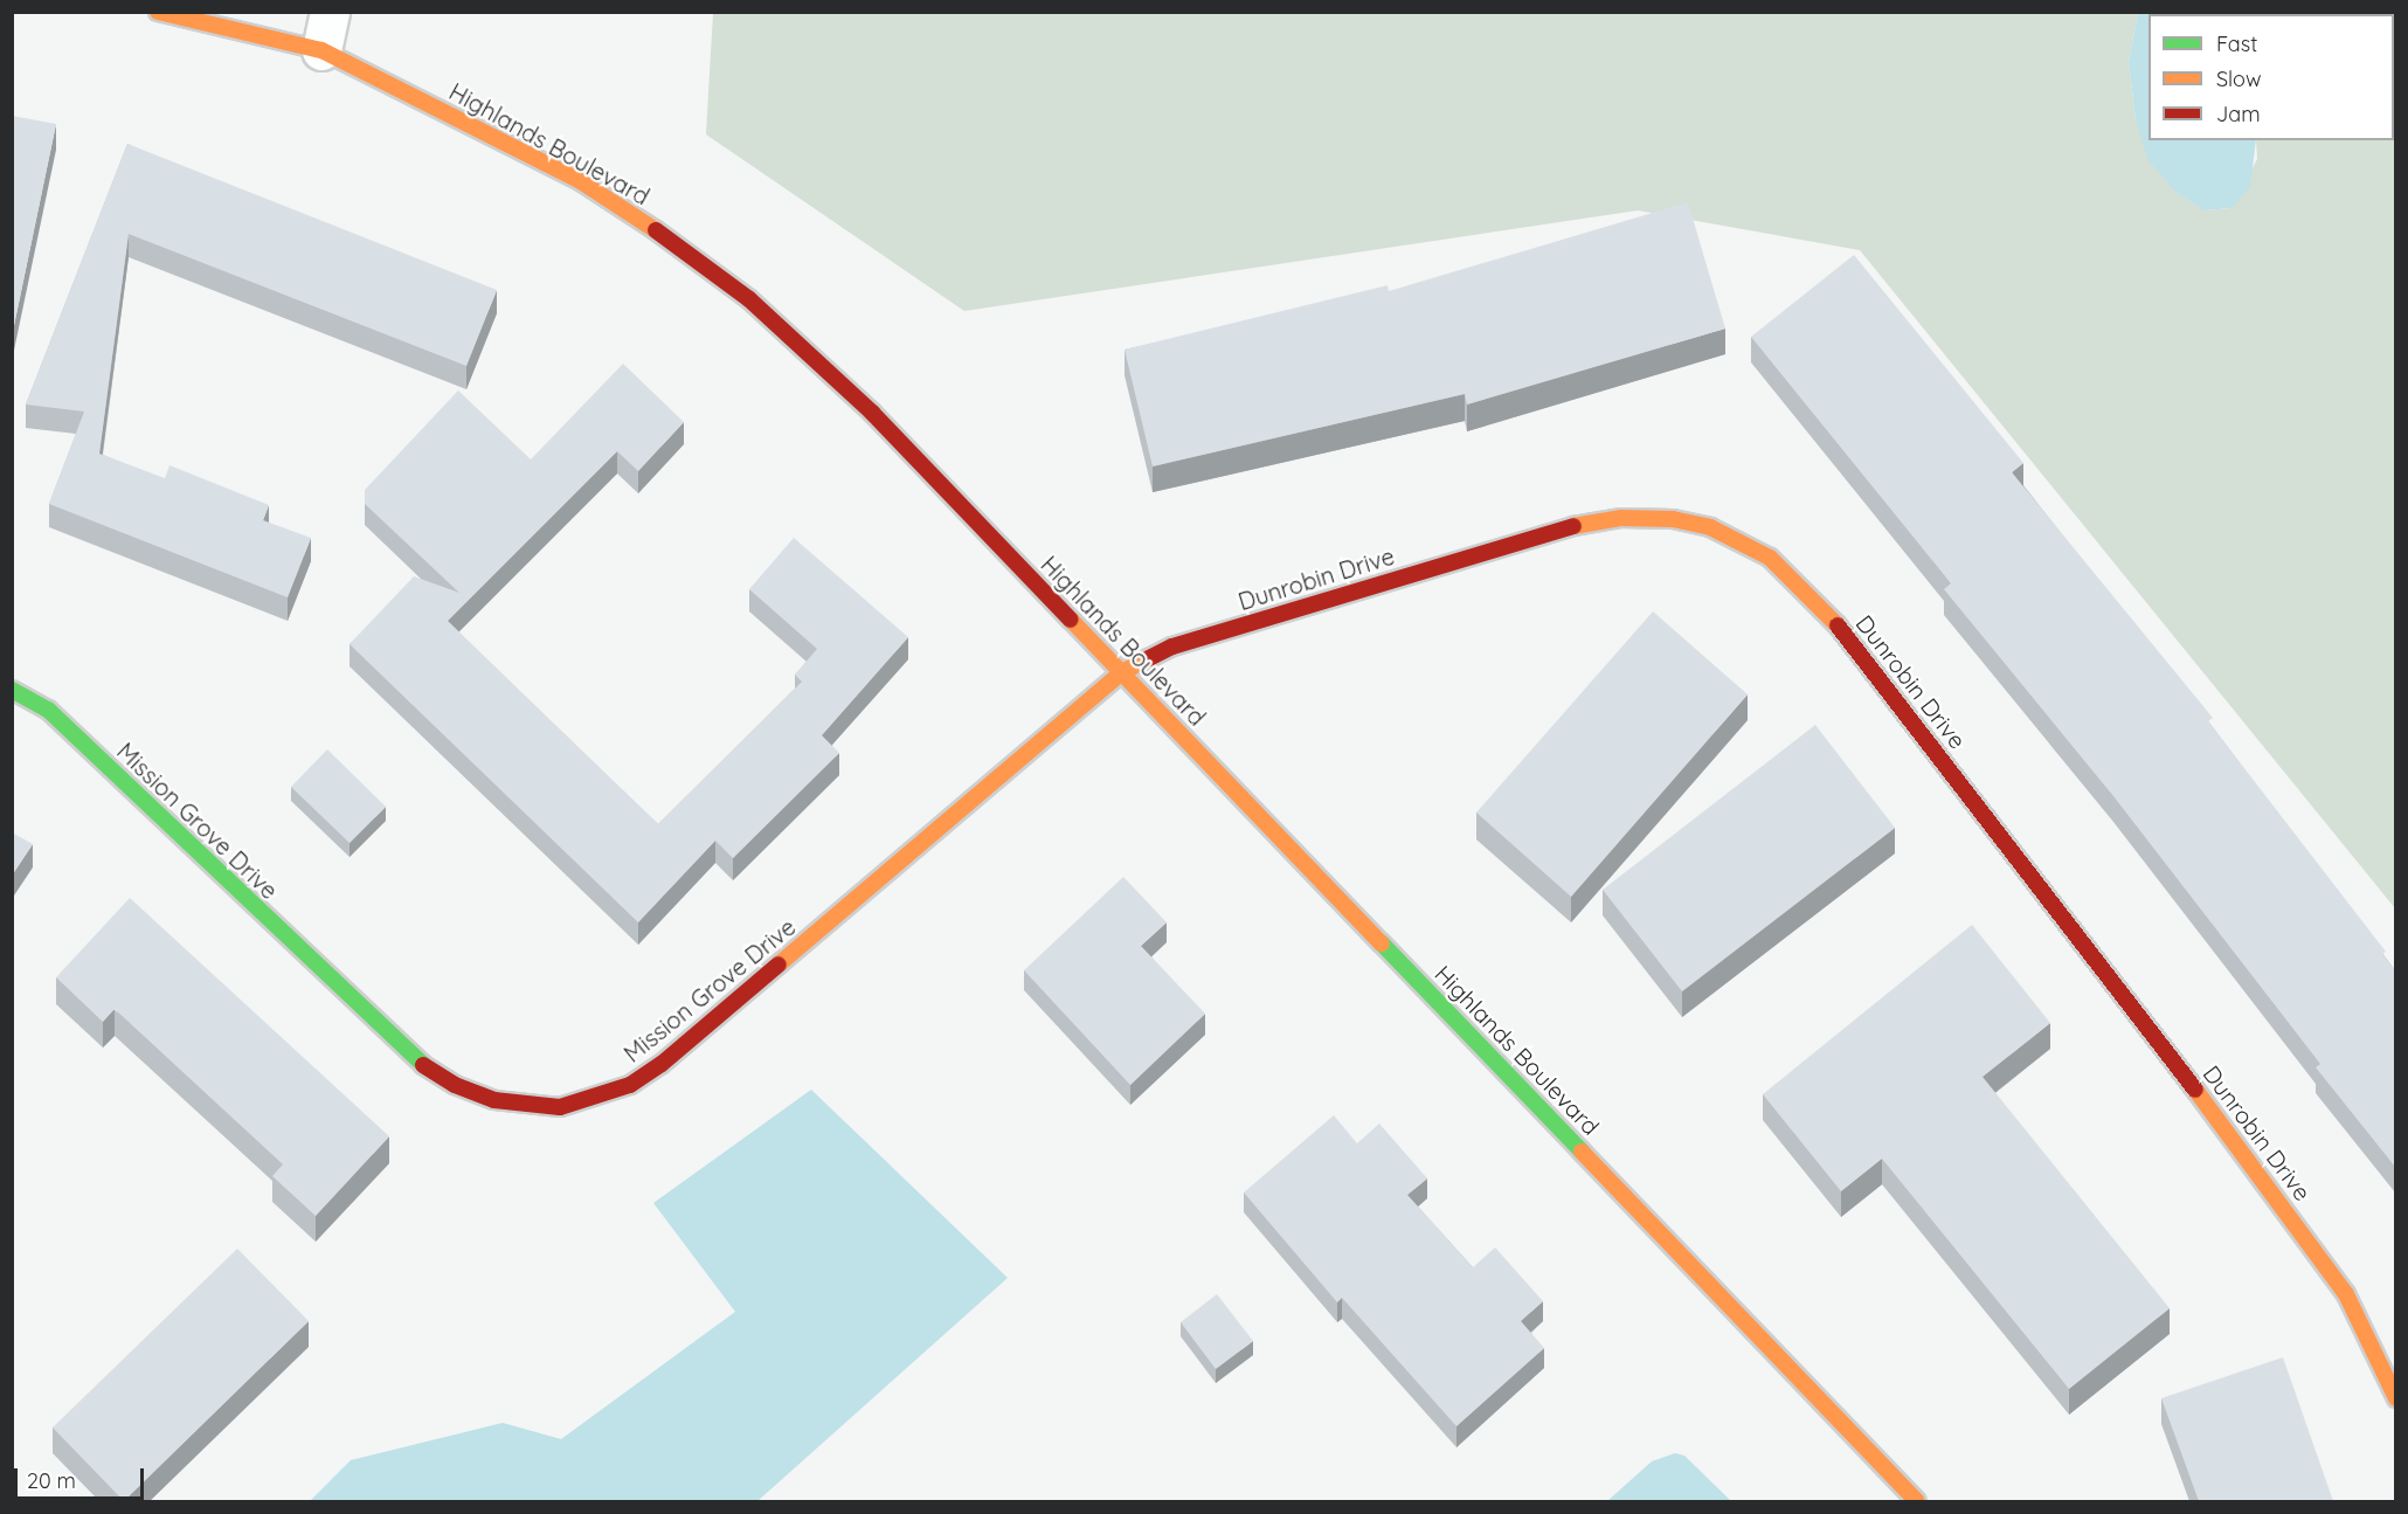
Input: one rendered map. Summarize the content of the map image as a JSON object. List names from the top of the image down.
{
  "streets": {
    "street": ["Highlands Boulevard", "Dunrobin Drive", "Mission Grove Drive"]
  },
  "crossings": [
    ["Highlands Boulevard", "Dunrobin Drive"],
    ["Highlands Boulevard", "Mission Grove Drive"],
    ["Dunrobin Drive", "Mission Grove Drive"]
  ],
  "legend": ["Fast", "Slow", "Jam"],
  "scale_bar": "20 m"
}
